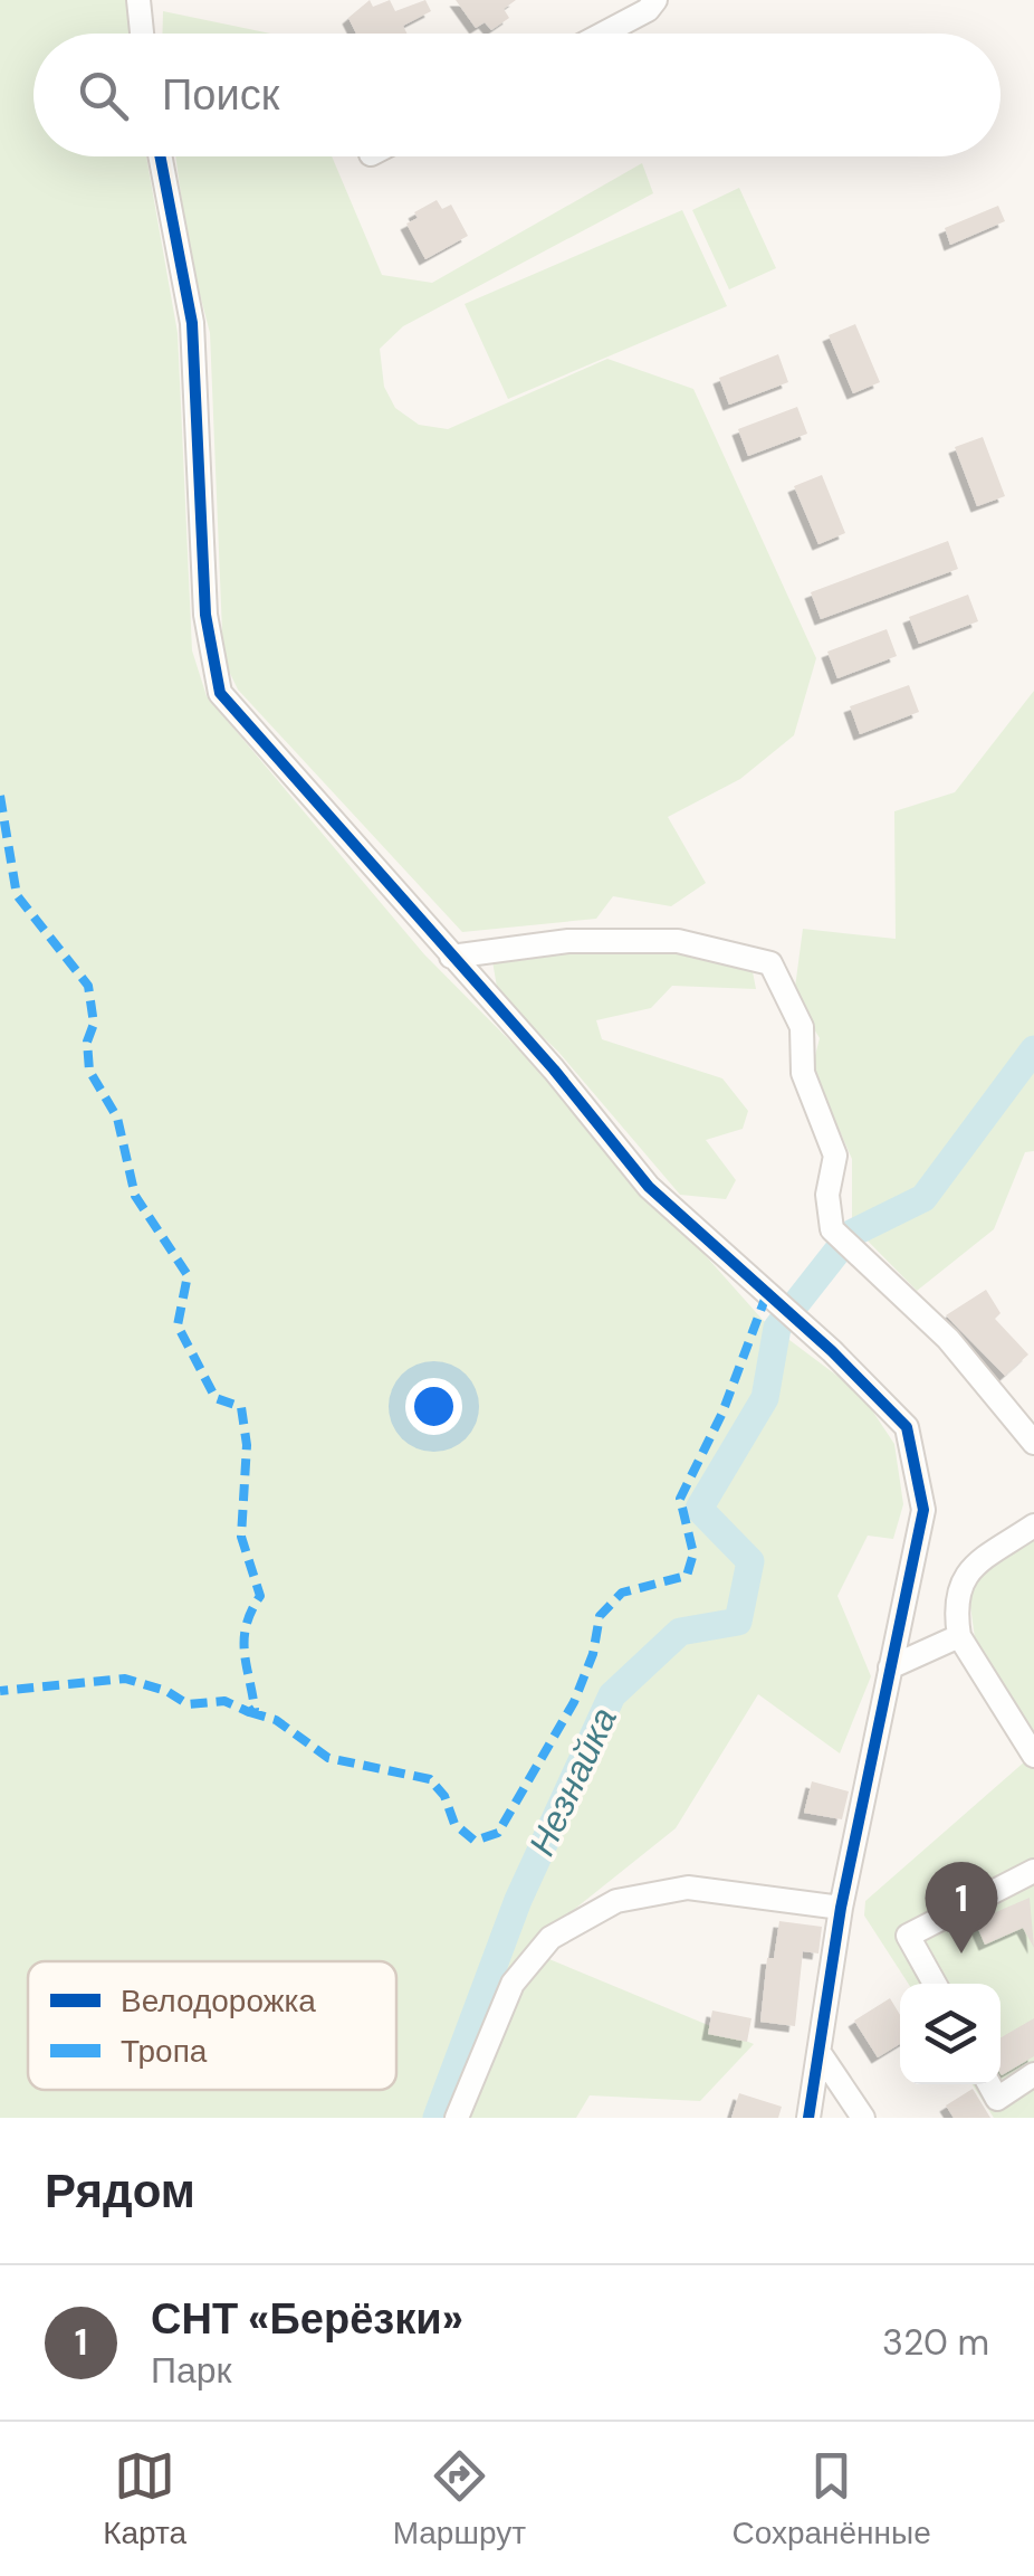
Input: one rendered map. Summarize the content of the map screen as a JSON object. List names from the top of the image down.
{
  "water": ["Незнайка"],
  "legend": ["Велодорожка", "Тропа"],
  "page": {
    "search": "Поиск",
    "pins": "1",
    "heading": "Рядом",
    "list": [
      {
        "mark": "1",
        "name": "СНТ «Берёзки»",
        "note": "Парк",
        "value": "320 m"
      }
    ],
    "nav": ["Карта", "Маршрут", "Сохранённые"]
  }
}
